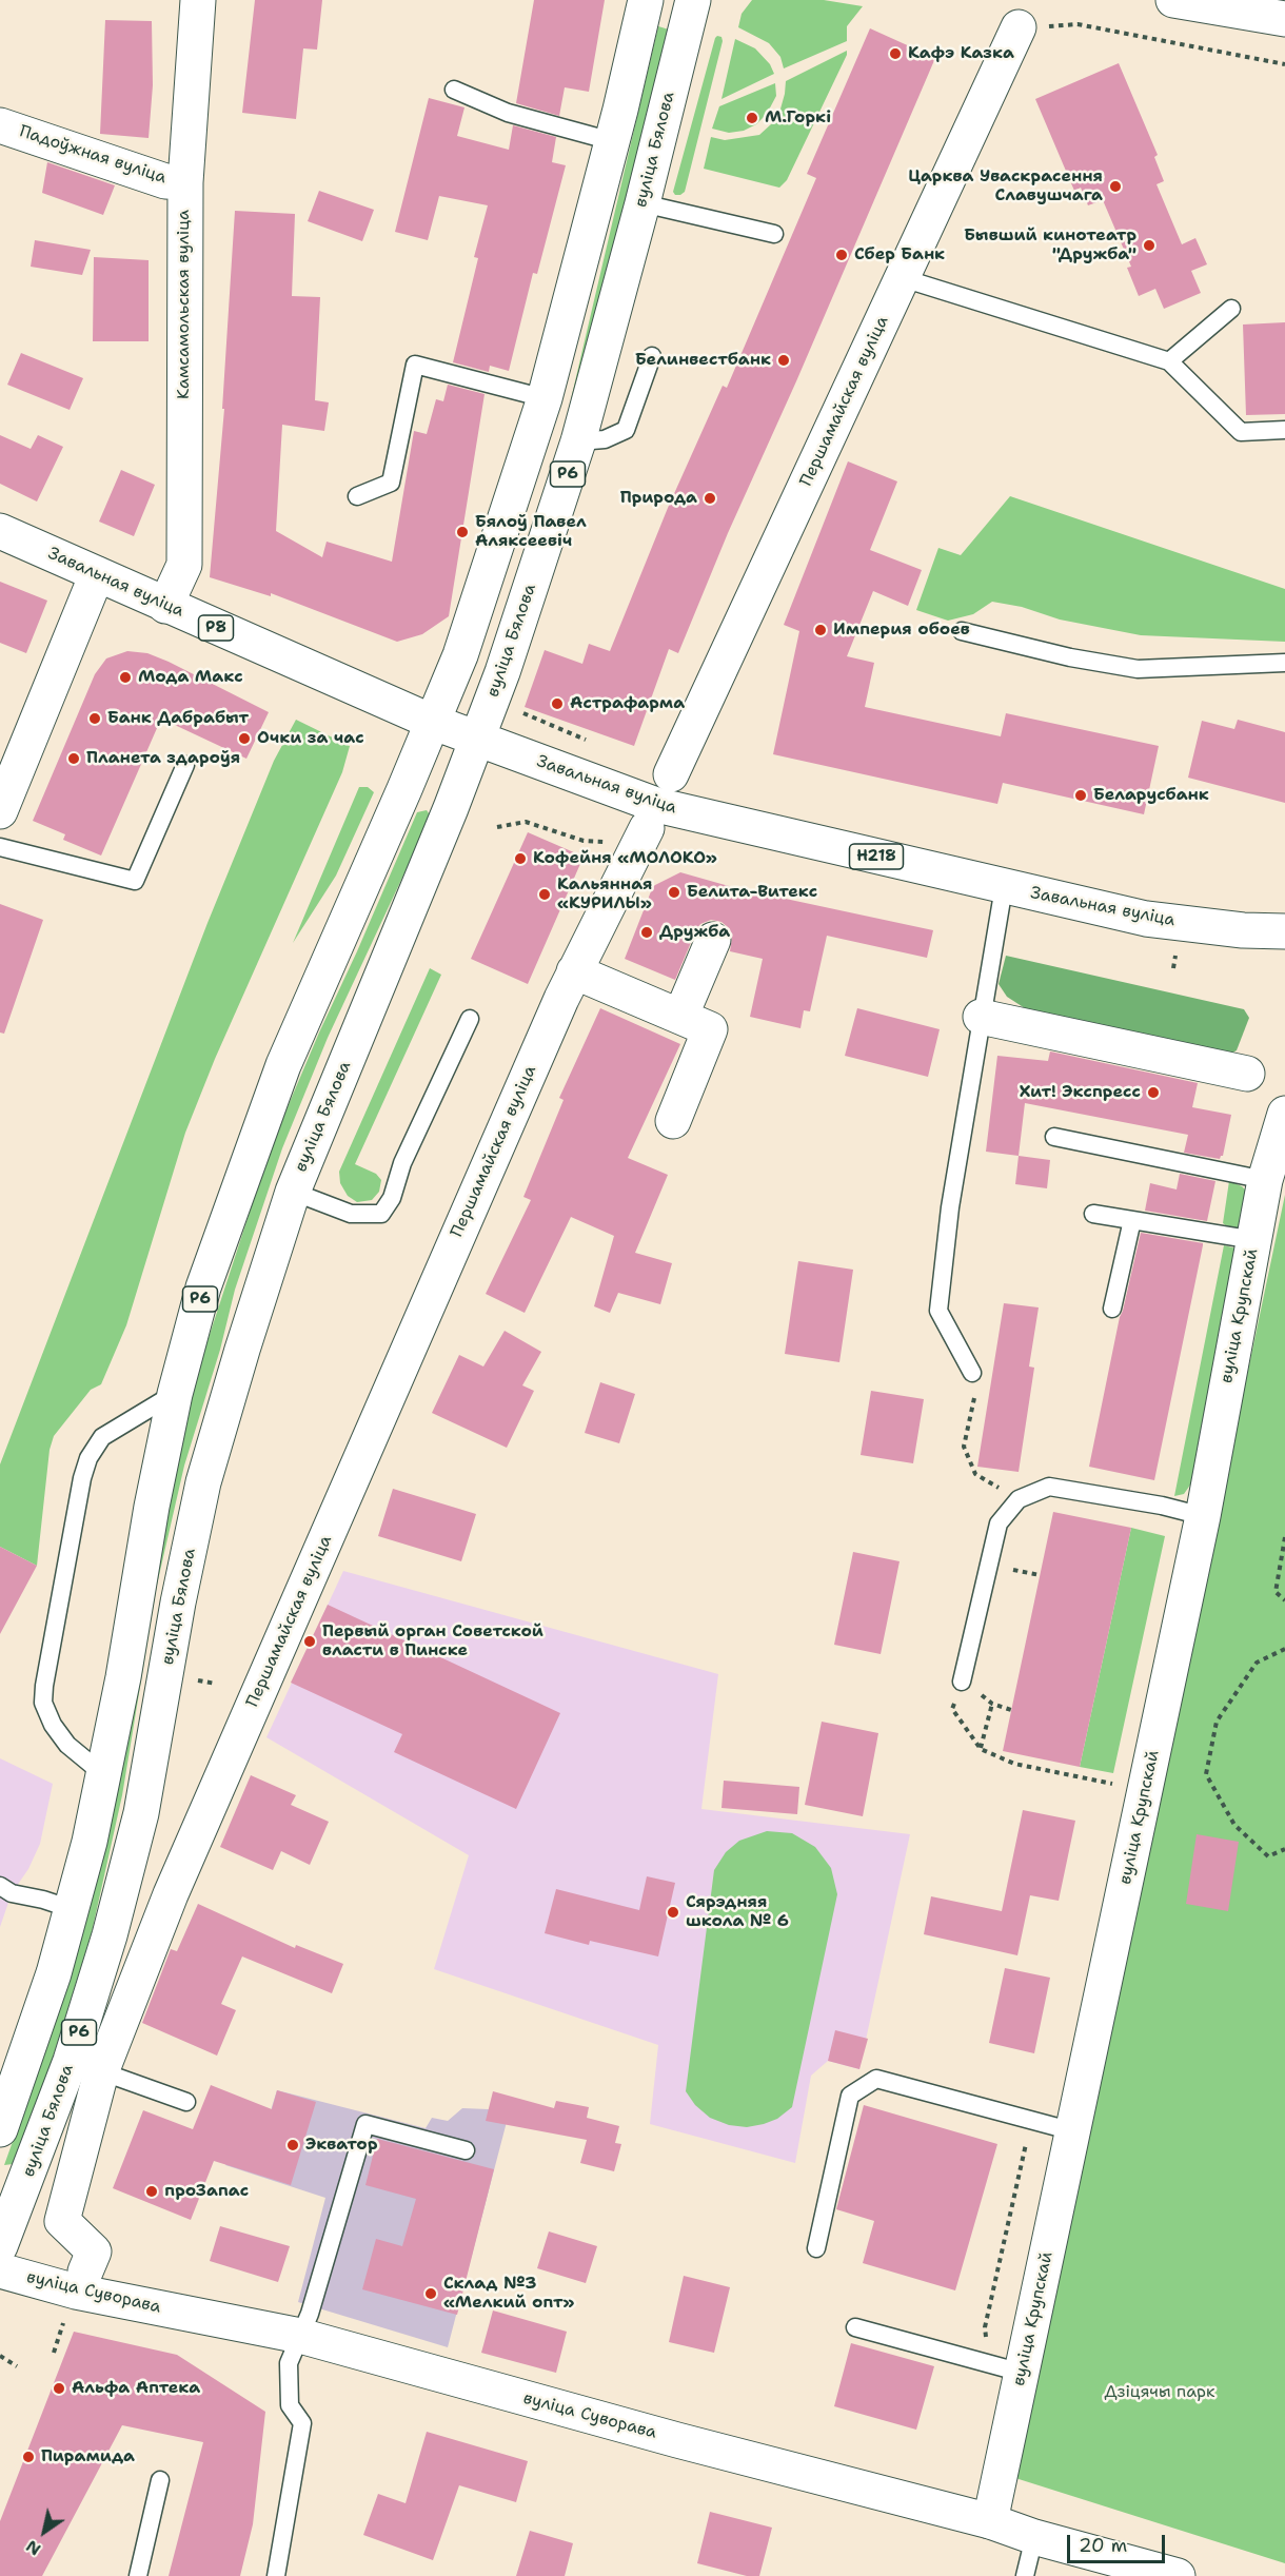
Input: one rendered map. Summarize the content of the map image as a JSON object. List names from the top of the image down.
{
  "streets": {
    "street": [
      "вуліца Бялова",
      "Падоўжная вуліца",
      "Камсамольская вуліца",
      "Першамайская вуліца",
      "Р6",
      "Завальная вуліца",
      "Р8",
      "Н218",
      "вуліца Крупскай",
      "вуліца Суворава"
    ]
  },
  "crossings": [
    ["вуліца Бялова", "Першамайская вуліца"],
    ["вуліца Бялова", "Завальная вуліца"],
    ["Падоўжная вуліца", "Камсамольская вуліца"],
    ["Камсамольская вуліца", "Завальная вуліца"],
    ["Р6", "Завальная вуліца"],
    ["вуліца Крупскай", "вуліца Суворава"]
  ],
  "parks": ["Дзіцячы парк"],
  "places": [
    "Кафэ Казка",
    "М.Горкі",
    "Царква Уваскрасення Славушчага",
    "Бывший кинотеатр \"Дружба\"",
    "Сбер Банк",
    "Белинвестбанк",
    "Природа",
    "Бялоў Павел Аляксеевіч",
    "Империя обоев",
    "Мода Макс",
    "Астрафарма",
    "Банк Дабрабыт",
    "Очки за час",
    "Планета здароўя",
    "Беларусбанк",
    "Кофейня «МОЛОКО»",
    "Белита-Витекс",
    "Кальянная «КУРИЛЫ»",
    "Дружба",
    "Хит! Экспресс",
    "Первый орган Советской власти в Пинске",
    "Сярэдняя школа № 6",
    "Экватор",
    "проЗапас",
    "Склад №3 «Мелкий опт»",
    "Альфа Аптека",
    "Пирамида"
  ],
  "scale_bar": "20 m",
  "north": "bottom left"
}
